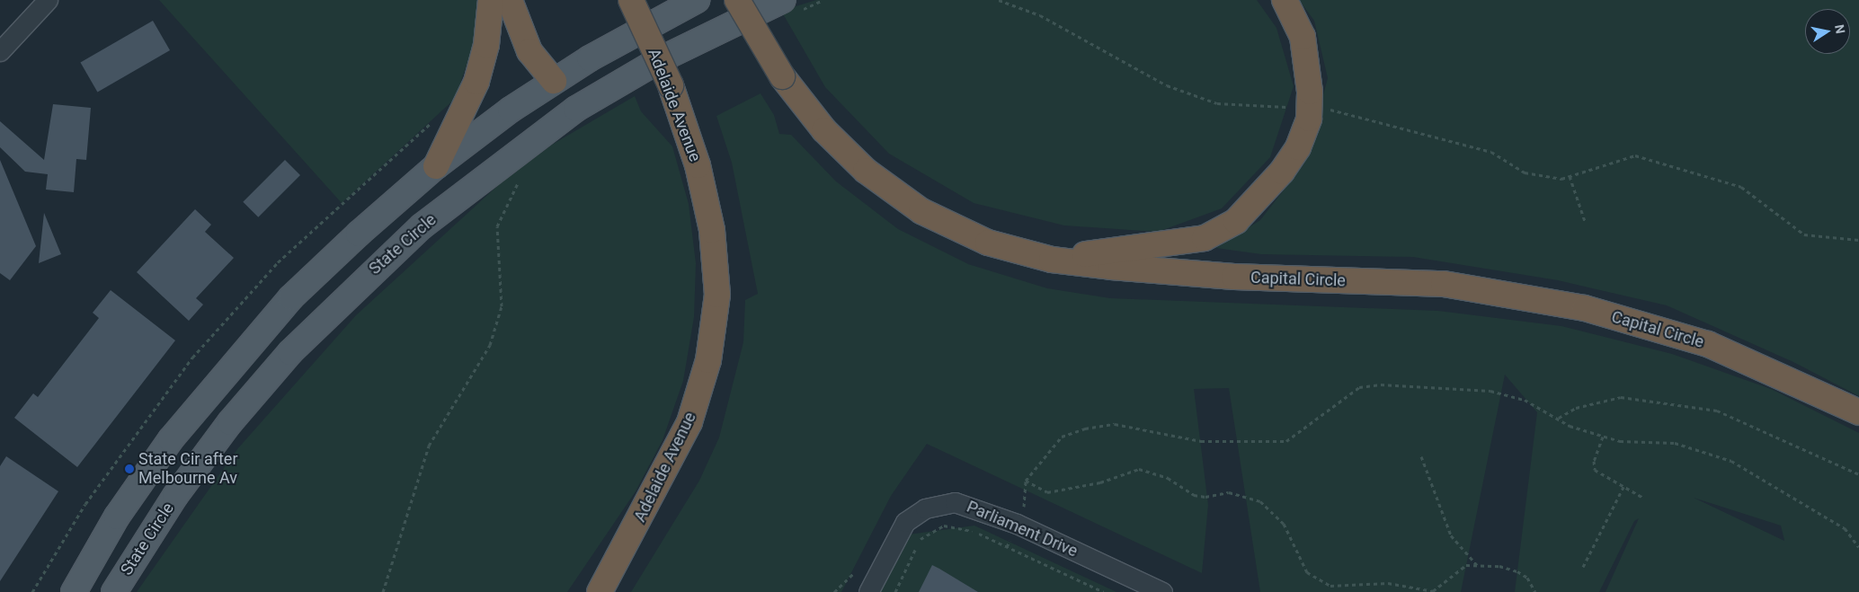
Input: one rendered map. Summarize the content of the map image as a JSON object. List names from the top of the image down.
{
  "streets": {
    "highway": ["Adelaide Avenue", "Capital Circle"],
    "main road": ["State Circle"],
    "street": ["Parliament Drive"]
  },
  "places": ["State Cir after Melbourne Av"],
  "north": "right"
}
